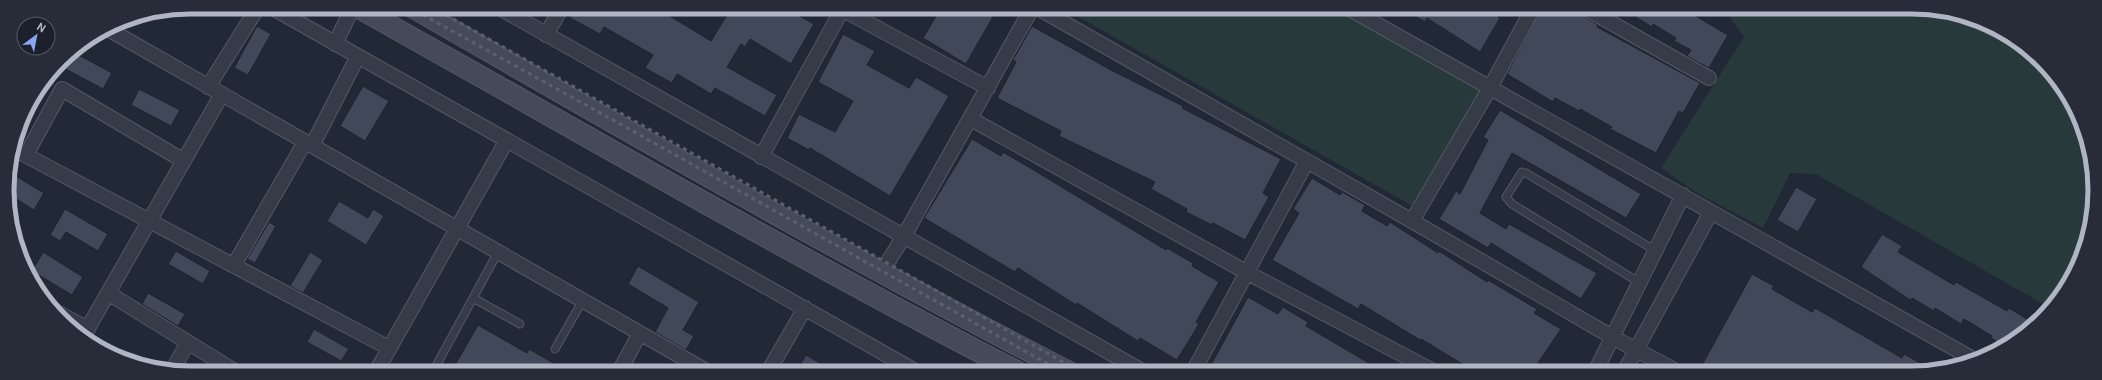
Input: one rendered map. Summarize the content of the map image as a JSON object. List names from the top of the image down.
{
  "north": "top right"
}
